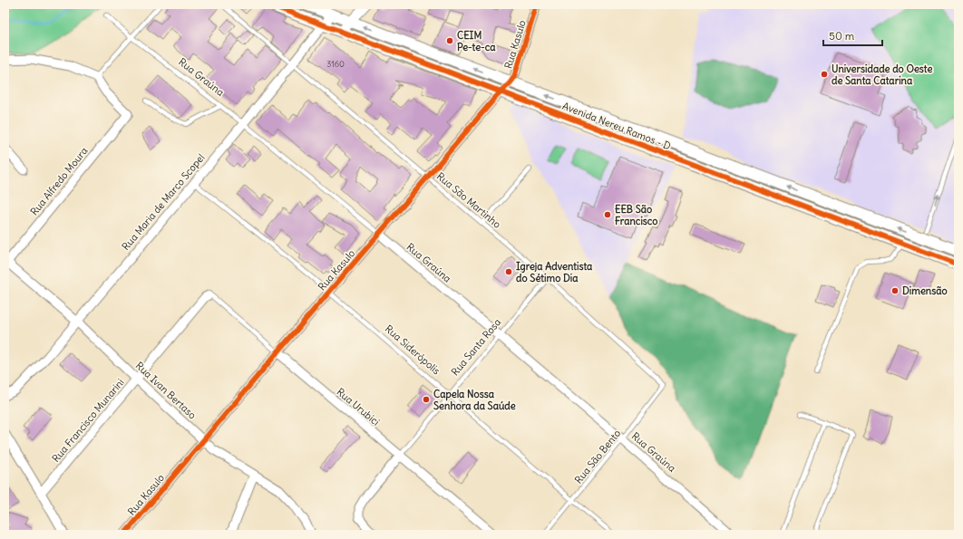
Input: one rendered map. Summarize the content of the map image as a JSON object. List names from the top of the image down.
{
  "streets": {
    "street": [
      "Rua Kasulo",
      "Rua Graúna",
      "Avenida Nereu Ramos - D",
      "Rua Alfredo Moura",
      "Rua Maria de Marco Scopel",
      "Rua Santa Rosa",
      "Rua Ivan Bertaso",
      "Rua Urubici",
      "Rua Francisco Munarini"
    ],
    "lane": ["Rua São Martinho", "Rua Siderópolis", "Rua São Bento"]
  },
  "crossings": [
    ["Rua Kasulo", "Rua Graúna"],
    ["Rua Kasulo", "Avenida Nereu Ramos - D"],
    ["Rua Kasulo", "Rua São Martinho"],
    ["Rua Kasulo", "Rua Siderópolis"],
    ["Rua Kasulo", "Rua Ivan Bertaso"],
    ["Rua Kasulo", "Rua Urubici"],
    ["Rua Graúna", "Rua Maria de Marco Scopel"],
    ["Rua Graúna", "Rua Santa Rosa"],
    ["Rua Graúna", "Rua São Bento"],
    ["Avenida Nereu Ramos - D", "Rua Maria de Marco Scopel"],
    ["Rua Alfredo Moura", "Rua Ivan Bertaso"],
    ["Rua São Martinho", "Rua Maria de Marco Scopel"],
    ["Rua São Martinho", "Rua Santa Rosa"],
    ["Rua São Martinho", "Rua São Bento"],
    ["Rua Maria de Marco Scopel", "Rua Siderópolis"],
    ["Rua Maria de Marco Scopel", "Rua Ivan Bertaso"],
    ["Rua Santa Rosa", "Rua Siderópolis"],
    ["Rua Santa Rosa", "Rua Urubici"],
    ["Rua Siderópolis", "Rua São Bento"],
    ["Rua Ivan Bertaso", "Rua Francisco Munarini"],
    ["Rua Urubici", "Rua Francisco Munarini"]
  ],
  "places": [
    "CEIM Pe-te-ca",
    "Universidade do Oeste de Santa Catarina",
    "EEB São Francisco",
    "Igreja Adventista do Sétimo Dia",
    "Dimensão",
    "Capela Nossa Senhora da Saúde"
  ],
  "house_numbers": ["3160"],
  "scale_bar": "50 m"
}
